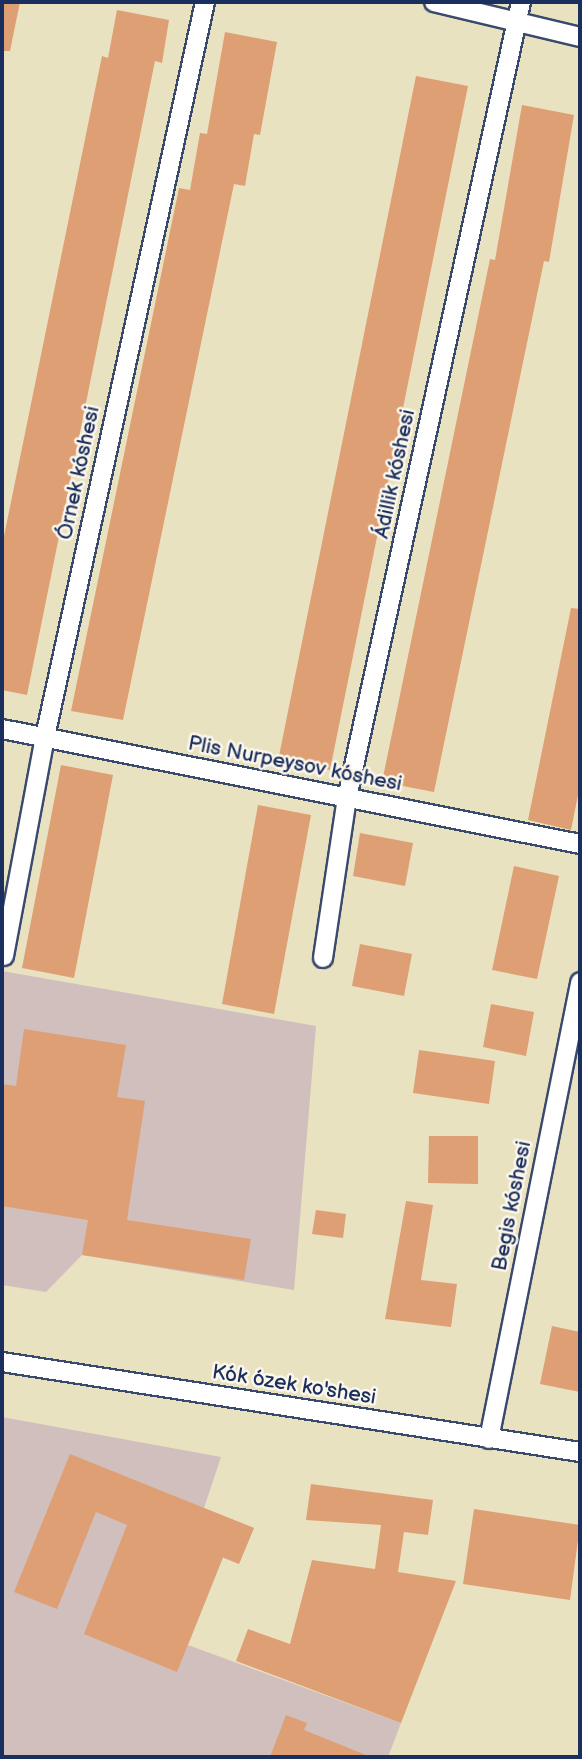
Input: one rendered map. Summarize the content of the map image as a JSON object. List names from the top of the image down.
{
  "streets": {
    "street": [
      "Órnek kóshesi",
      "Ádillik kóshesi",
      "Plis Nurpeysov kóshesi",
      "Begis kóshesi",
      "Kók ózek ko'shesi"
    ]
  },
  "crossings": [
    ["Órnek kóshesi", "Plis Nurpeysov kóshesi"],
    ["Ádillik kóshesi", "Plis Nurpeysov kóshesi"],
    ["Begis kóshesi", "Kók ózek ko'shesi"]
  ]
}
